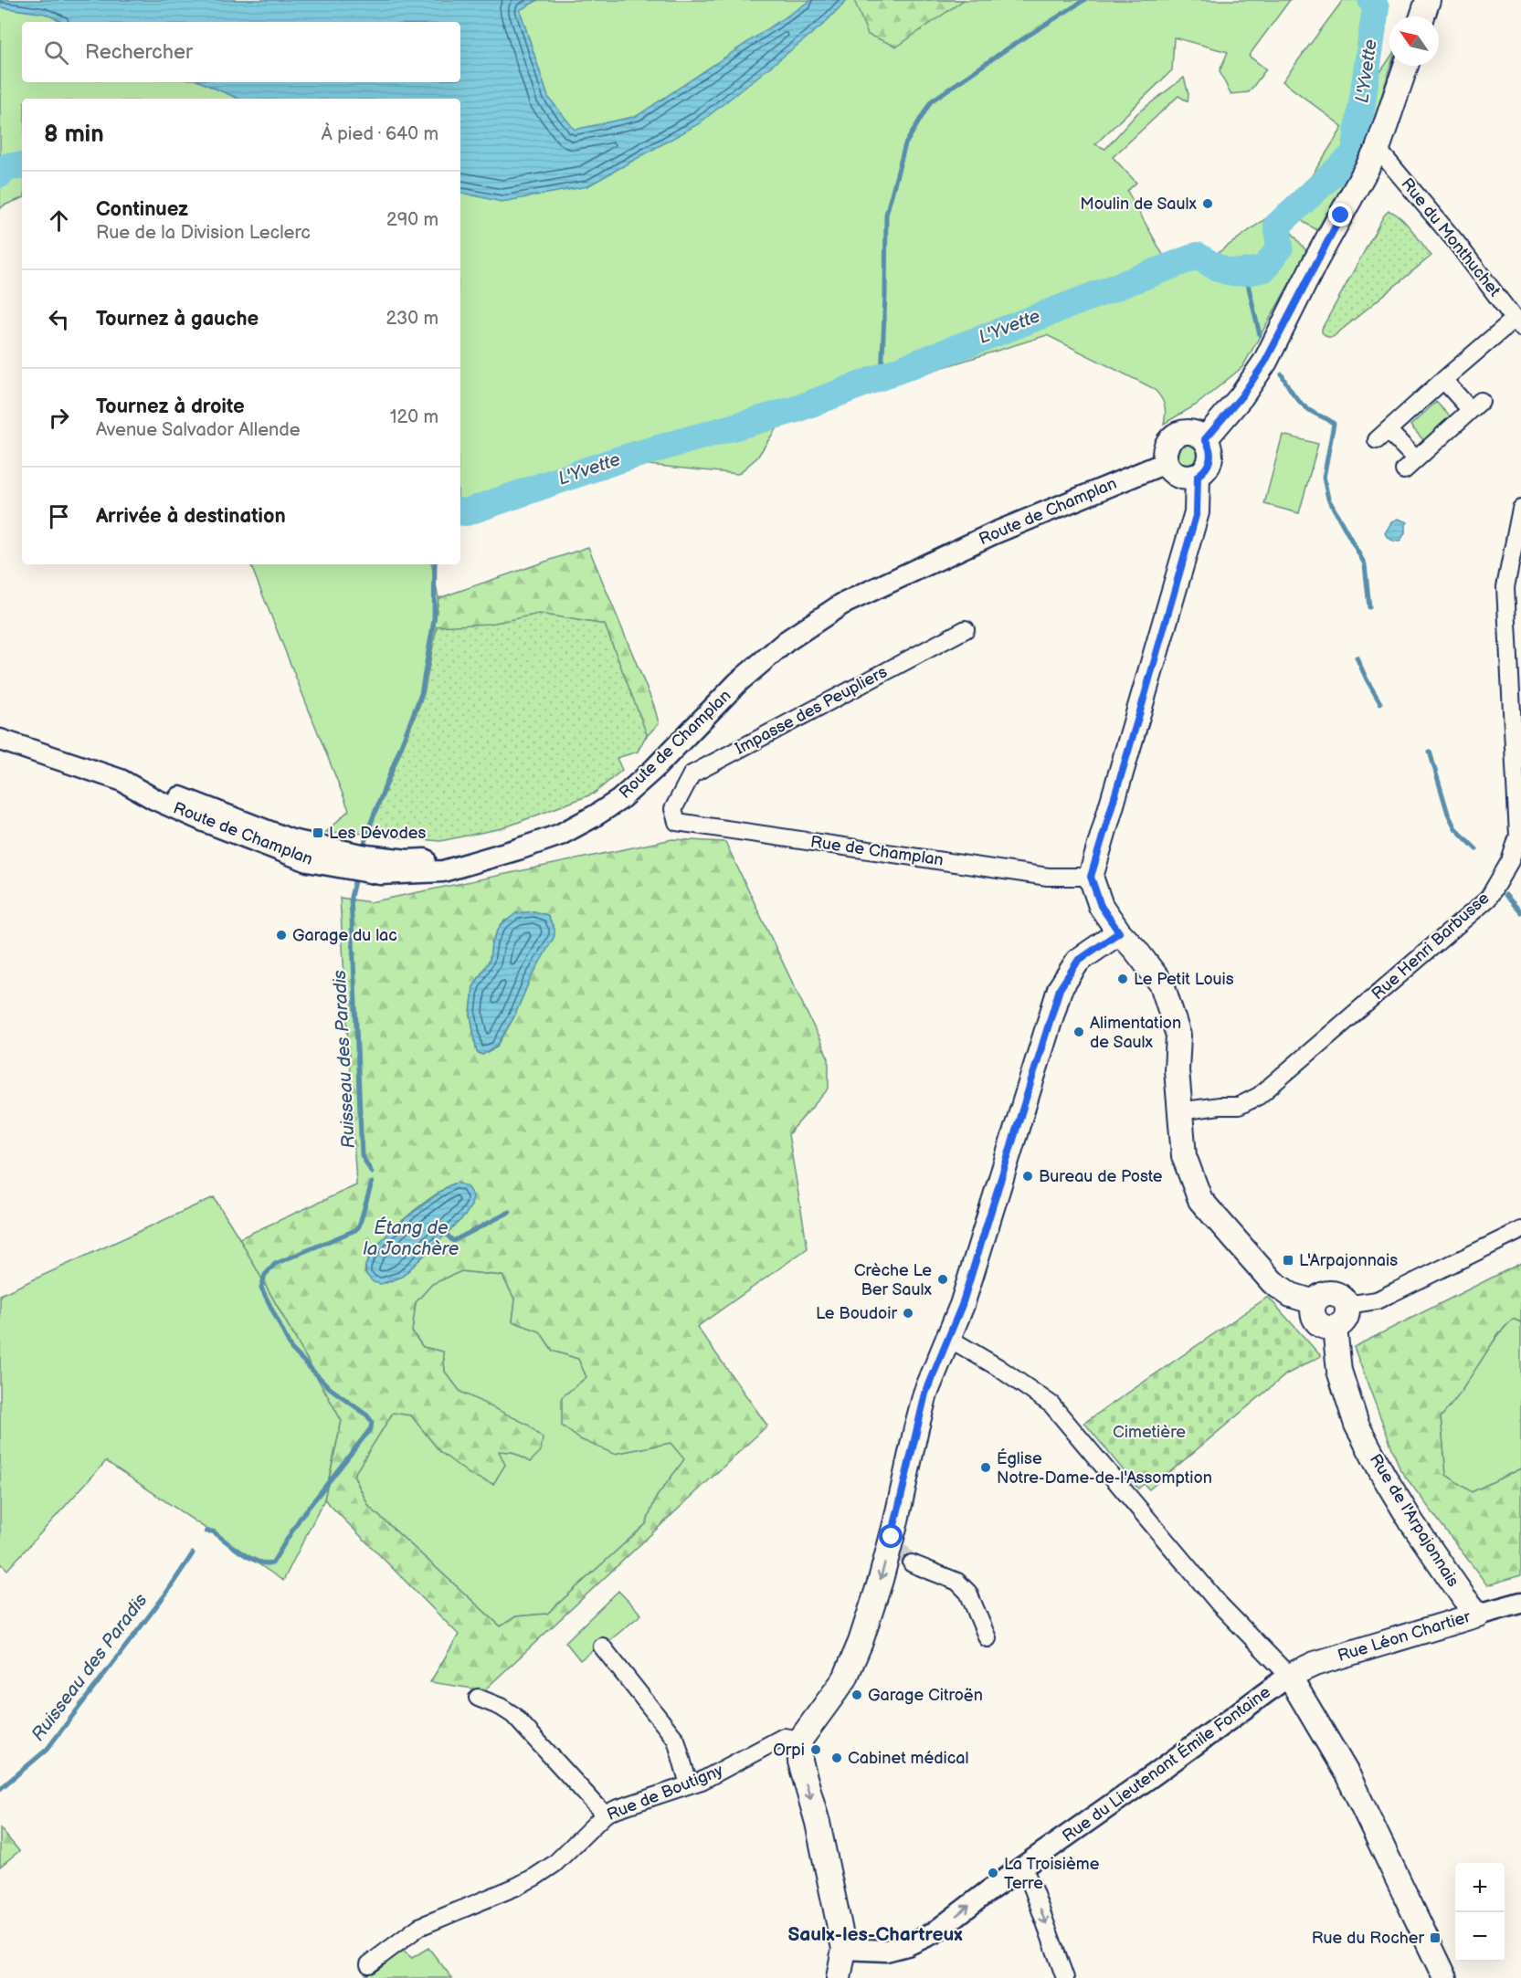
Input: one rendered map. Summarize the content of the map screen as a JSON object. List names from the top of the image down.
{
  "streets": {
    "main road": ["Rue de l'Arpajonnais", "Rue Léon Chartier"],
    "street": [
      "Rue du Monthuchet",
      "Route de Champlan",
      "Impasse des Peupliers",
      "Rue de Champlan",
      "Rue Henri Barbusse",
      "Rue du Lieutenant Émile Fontaine",
      "Rue de Boutigny"
    ]
  },
  "crossings": [
    ["Impasse des Peupliers", "Rue de Champlan"],
    ["Rue de l'Arpajonnais", "Rue Léon Chartier"],
    ["Rue Léon Chartier", "Rue du Lieutenant Émile Fontaine"]
  ],
  "one_way": ["Rue du Lieutenant Émile Fontaine"],
  "districts": ["Saulx-les-Chartreux"],
  "water": ["L'Yvette", "Ruisseau des Paradis", "Étang de la Jonchère"],
  "parks": ["Cimetière"],
  "places": {
    "other": [
      "Moulin de Saulx",
      "Garage du lac",
      "Le Petit Louis",
      "Alimentation de Saulx",
      "Bureau de Poste",
      "Crèche Le Ber Saulx",
      "Le Boudoir",
      "Église Notre-Dame-de-l'Assomption",
      "Garage Citroën",
      "Orpi",
      "Cabinet médical",
      "La Troisième Terre"
    ],
    "transit": ["Les Dévodes", "L'Arpajonnais", "Rue du Rocher"]
  },
  "north": "top left",
  "page": {
    "search": "Rechercher",
    "heading": ["8 min", "À pied · 640 m"],
    "list": [
      ["Continuez", "Rue de la Division Leclerc", "290 m"],
      ["Tournez à gauche", "230 m"],
      ["Tournez à droite", "Avenue Salvador Allende", "120 m"],
      "Arrivée à destination"
    ],
    "map_buttons": ["+", "−"]
  }
}
